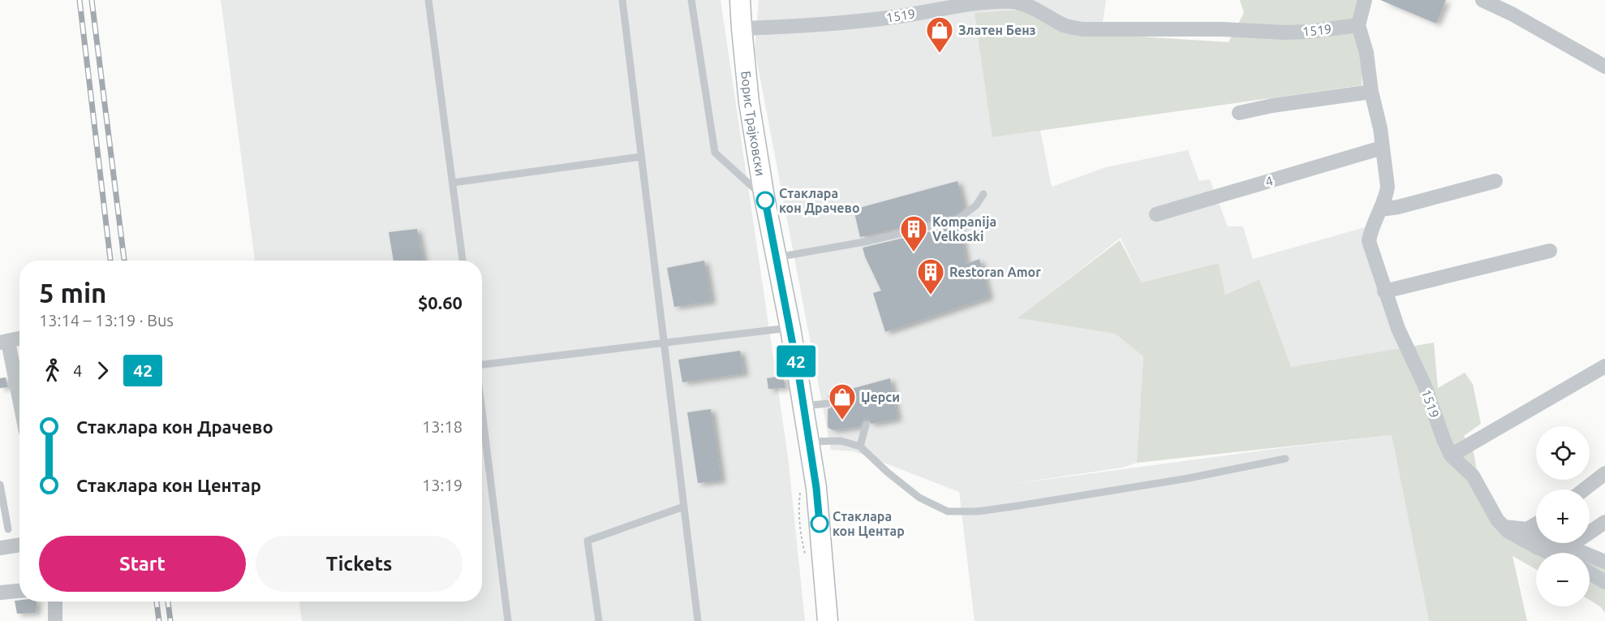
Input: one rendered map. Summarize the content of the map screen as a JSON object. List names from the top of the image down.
{
  "streets": {
    "main road": ["Борис Трајковски"],
    "street": ["1519", "4"]
  },
  "crossings": [
    ["1519", "Борис Трајковски"],
    ["1519", "4"]
  ],
  "places": {
    "shop": ["Златен Бенз", "Џерси"],
    "other": ["Стаклара кон Драчево", "Стаклара кон Центар"],
    "building": ["Kompanija Velkoski", "Restoran Amor"]
  },
  "lines": ["bus line 42"],
  "page": {
    "on_map": "42",
    "heading": ["5 min", "13:14 – 13:19 · Bus", "$0.60"],
    "legs": ["4", "42"],
    "list": [
      {
        "name": "Стаклара кон Драчево",
        "value": "13:18"
      },
      {
        "name": "Стаклара кон Центар",
        "value": "13:19"
      }
    ],
    "map_buttons": ["+", "−"],
    "buttons": ["Start", "Tickets"]
  }
}
